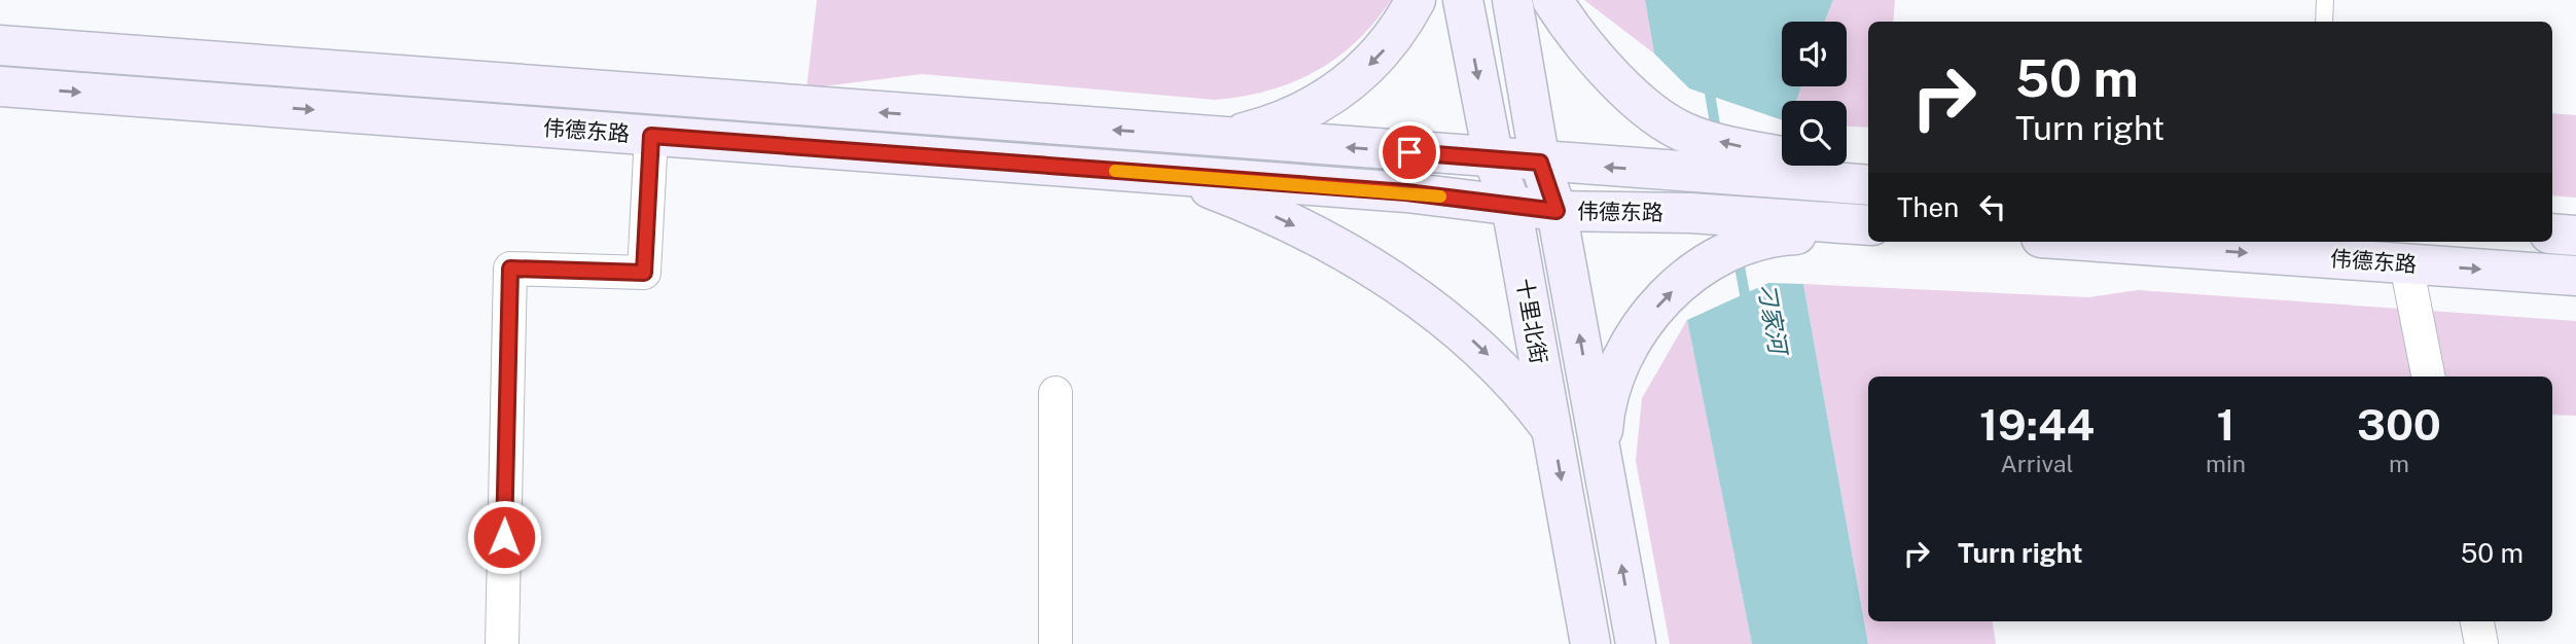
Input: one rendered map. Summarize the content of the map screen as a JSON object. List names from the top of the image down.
{
  "streets": {
    "main road": ["伟德东路", "十里北街"]
  },
  "crossings": [
    ["伟德东路", "十里北街"]
  ],
  "water": ["刁家河"],
  "page": {
    "turn": ["50 m", "Turn right"],
    "then": "Then",
    "eta": [
      "19:44",
      "Arrival",
      "1",
      "min",
      "300",
      "m"
    ],
    "list": [
      {
        "name": "Turn right",
        "value": "50 m"
      }
    ]
  }
}
